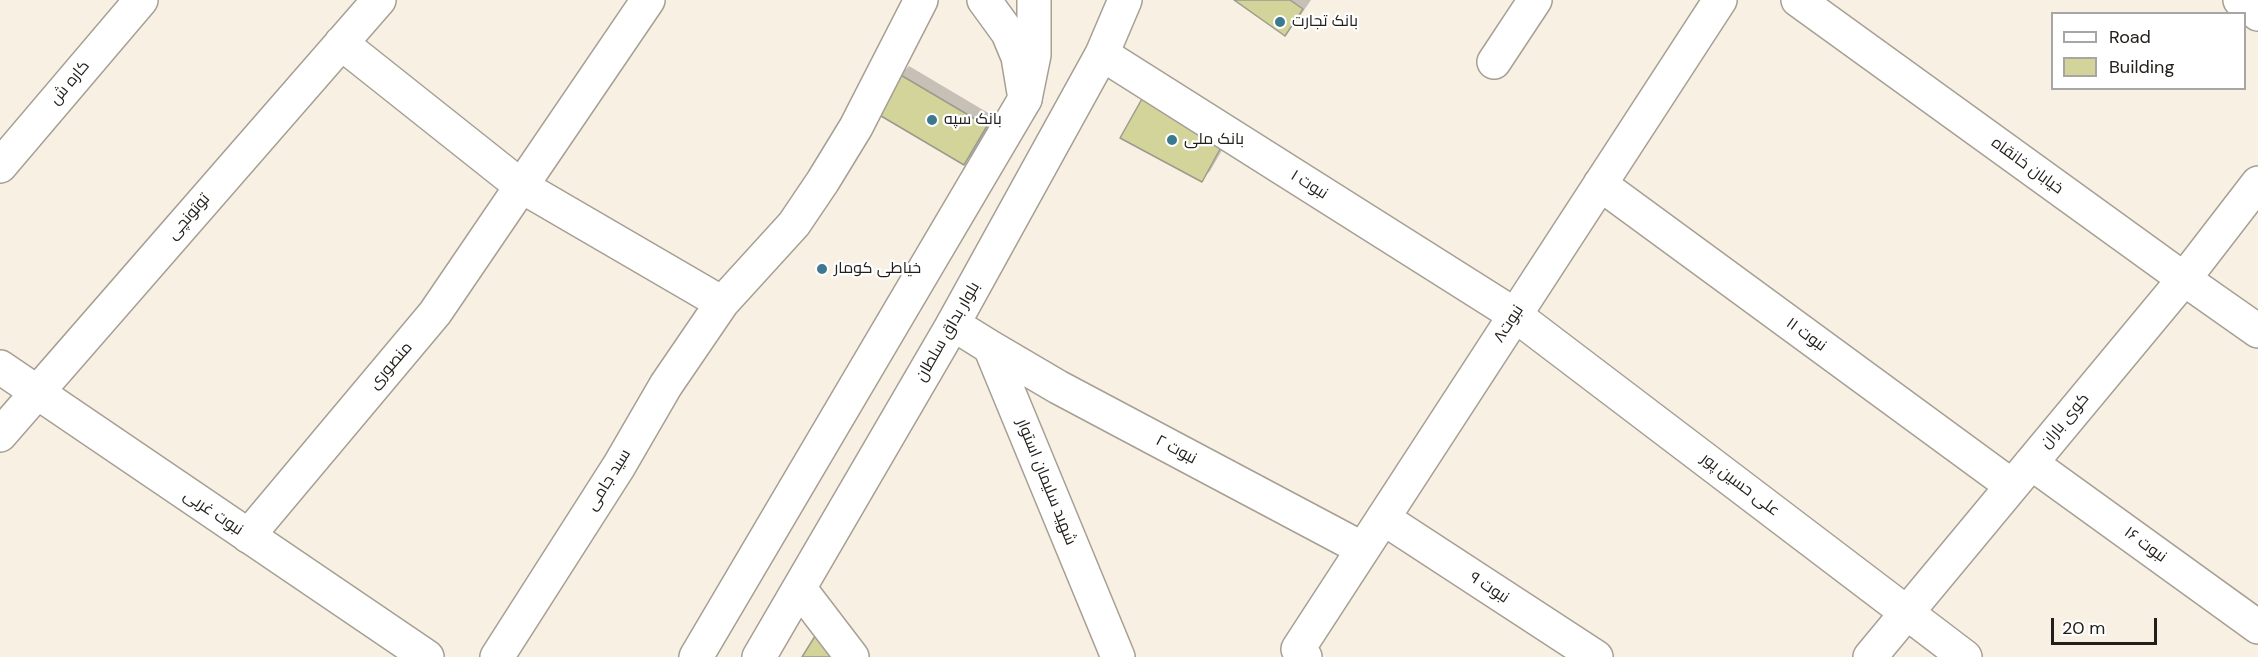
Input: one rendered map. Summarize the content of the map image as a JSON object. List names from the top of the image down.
{
  "streets": {
    "street": [
      "کاره ش",
      "خیابان خانقاه",
      "نبوت ۱",
      "توتونچی",
      "نبوت۸",
      "بلوار بداق سلطان",
      "نبوت ۱۱",
      "منصوری",
      "کوی باران",
      "نبوت ۲",
      "سید جامی",
      "شهید سلیمان استوار",
      "علی حسین پور",
      "نبوت غربی",
      "نبوت ۱۶",
      "نبوت ۹"
    ]
  },
  "crossings": [
    ["خیابان خانقاه", "کوی باران"],
    ["نبوت ۱", "نبوت۸"],
    ["نبوت ۱", "بلوار بداق سلطان"],
    ["نبوت ۱", "علی حسین پور"],
    ["توتونچی", "نبوت غربی"],
    ["نبوت۸", "نبوت ۱۱"],
    ["نبوت۸", "نبوت ۲"],
    ["نبوت۸", "علی حسین پور"],
    ["نبوت۸", "نبوت ۹"],
    ["نبوت ۱۱", "کوی باران"],
    ["نبوت ۱۱", "نبوت ۱۶"],
    ["منصوری", "نبوت غربی"],
    ["کوی باران", "علی حسین پور"],
    ["کوی باران", "نبوت ۱۶"],
    ["نبوت ۲", "شهید سلیمان استوار"]
  ],
  "places": [
    "بانک تجارت",
    "بانک سپه",
    "بانک ملی",
    "خیاطی کومار"
  ],
  "legend": ["Road", "Building"],
  "scale_bar": "20 m"
}
